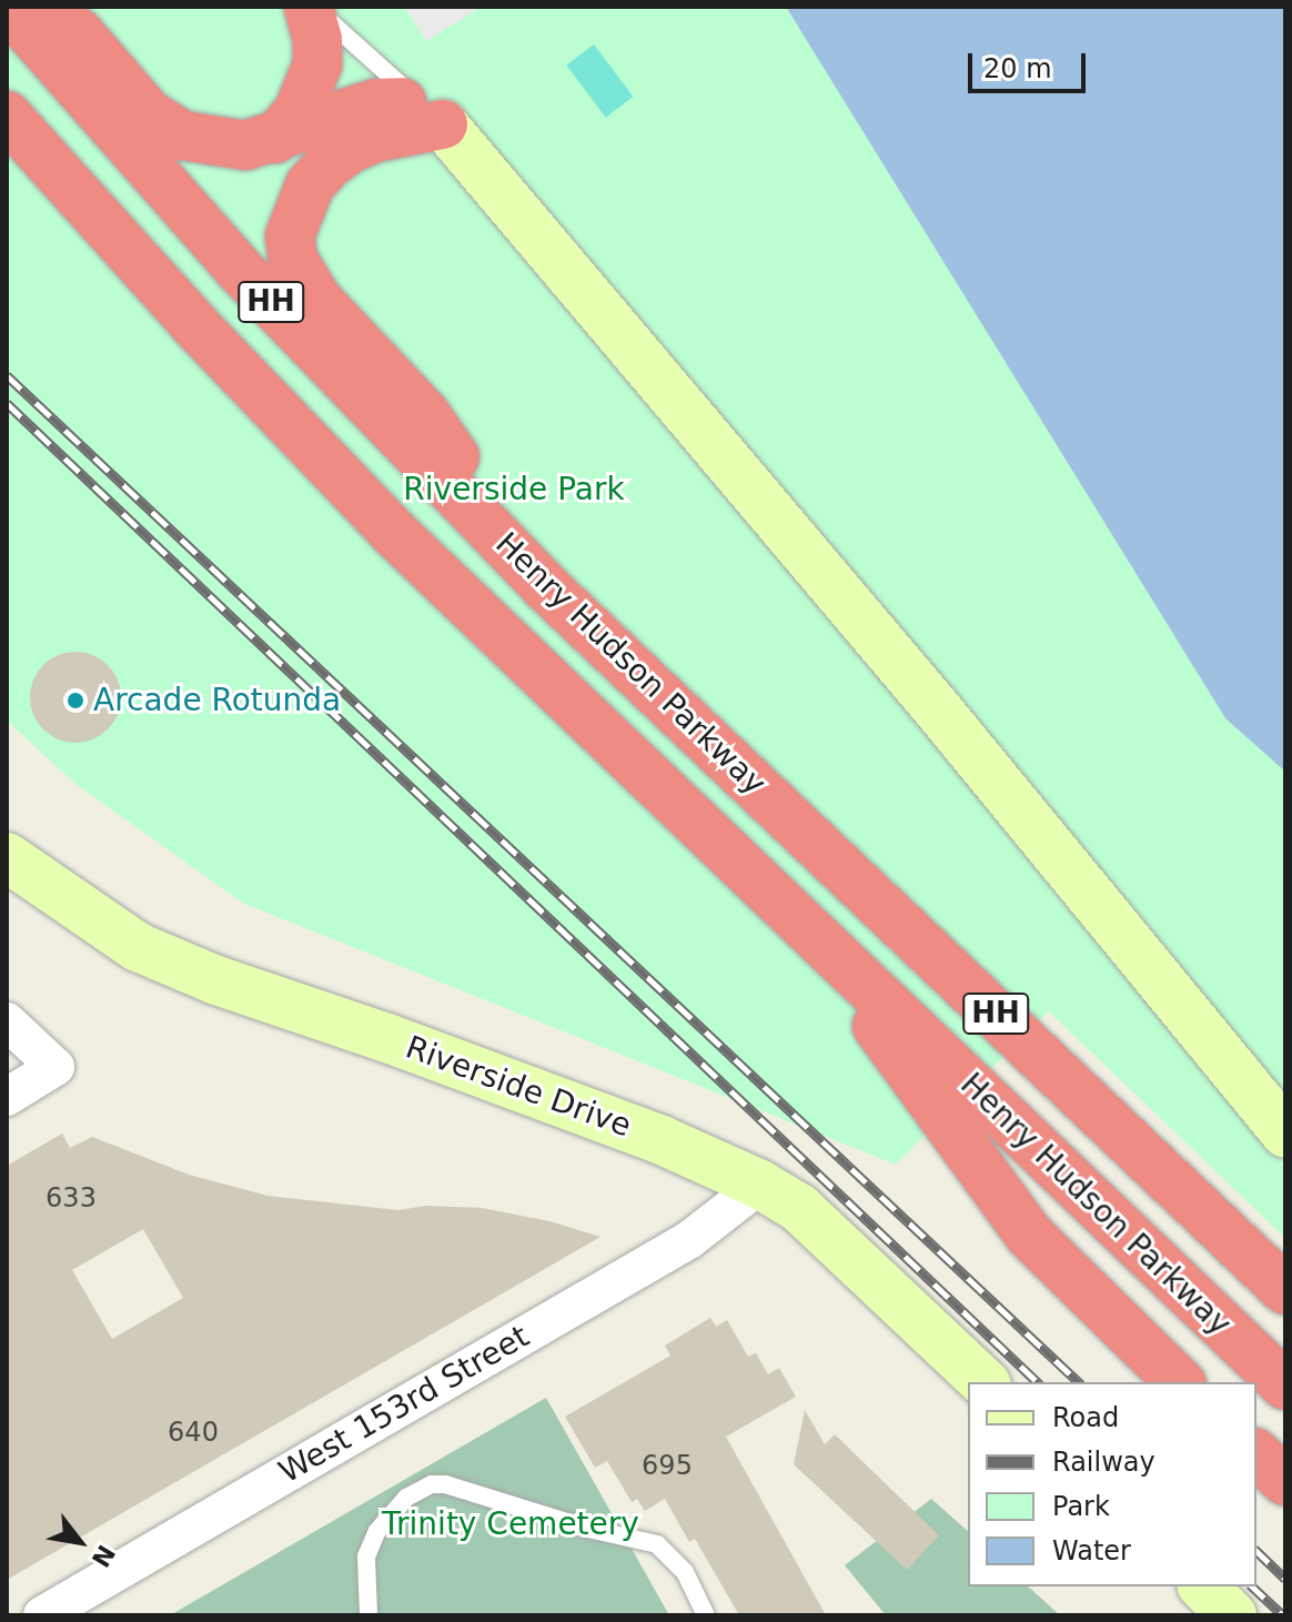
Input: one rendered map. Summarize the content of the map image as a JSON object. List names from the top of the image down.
{
  "streets": {
    "highway": ["HH", "Henry Hudson Parkway"],
    "main road": ["Riverside Drive"],
    "street": ["West 153rd Street"]
  },
  "crossings": [
    ["Riverside Drive", "West 153rd Street"]
  ],
  "parks": ["Riverside Park", "Trinity Cemetery"],
  "places": ["Arcade Rotunda"],
  "house_numbers": ["633", "640", "695"],
  "legend": [
    "Road",
    "Railway",
    "Park",
    "Water"
  ],
  "scale_bar": "20 m",
  "north": "bottom right"
}
